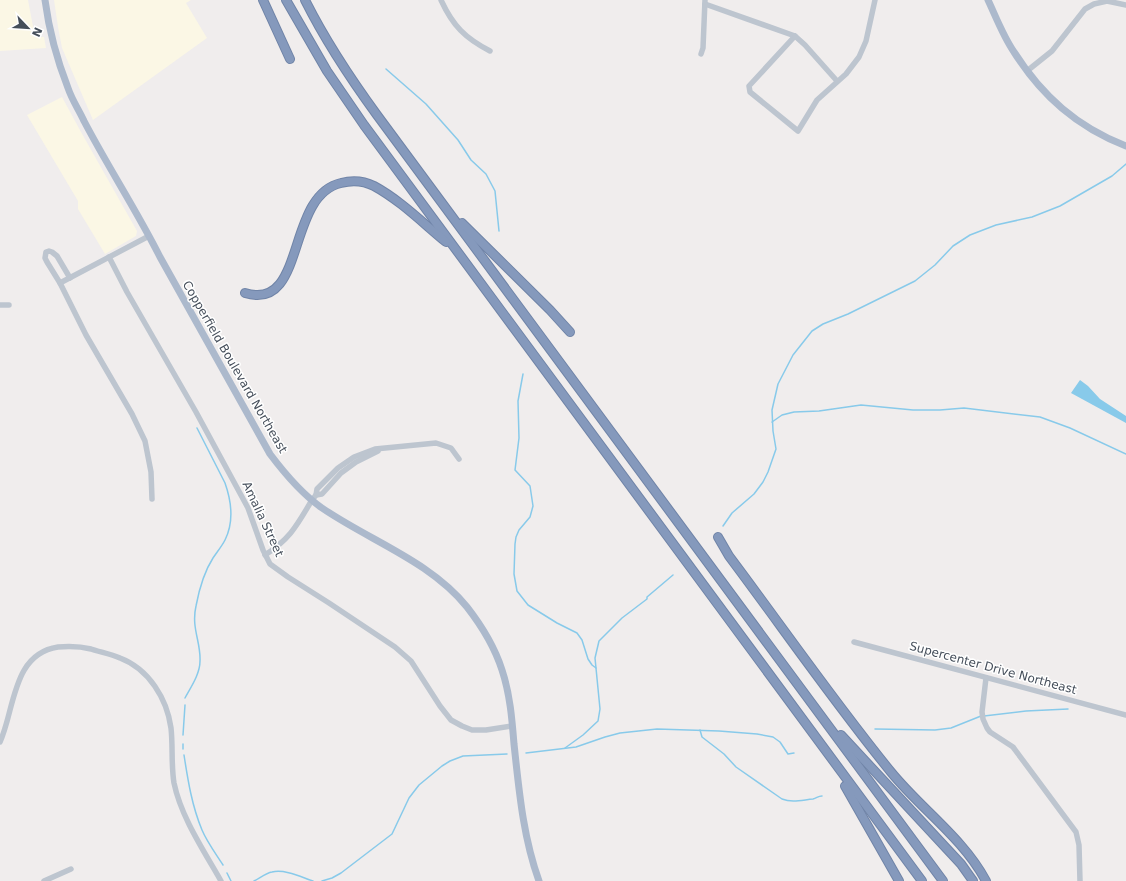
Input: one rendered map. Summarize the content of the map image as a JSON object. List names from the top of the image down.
{
  "streets": {
    "main road": ["Copperfield Boulevard Northeast"],
    "street": ["Amalia Street", "Supercenter Drive Northeast"]
  },
  "crossings": [
    ["Copperfield Boulevard Northeast", "Amalia Street"]
  ],
  "north": "bottom right"
}
